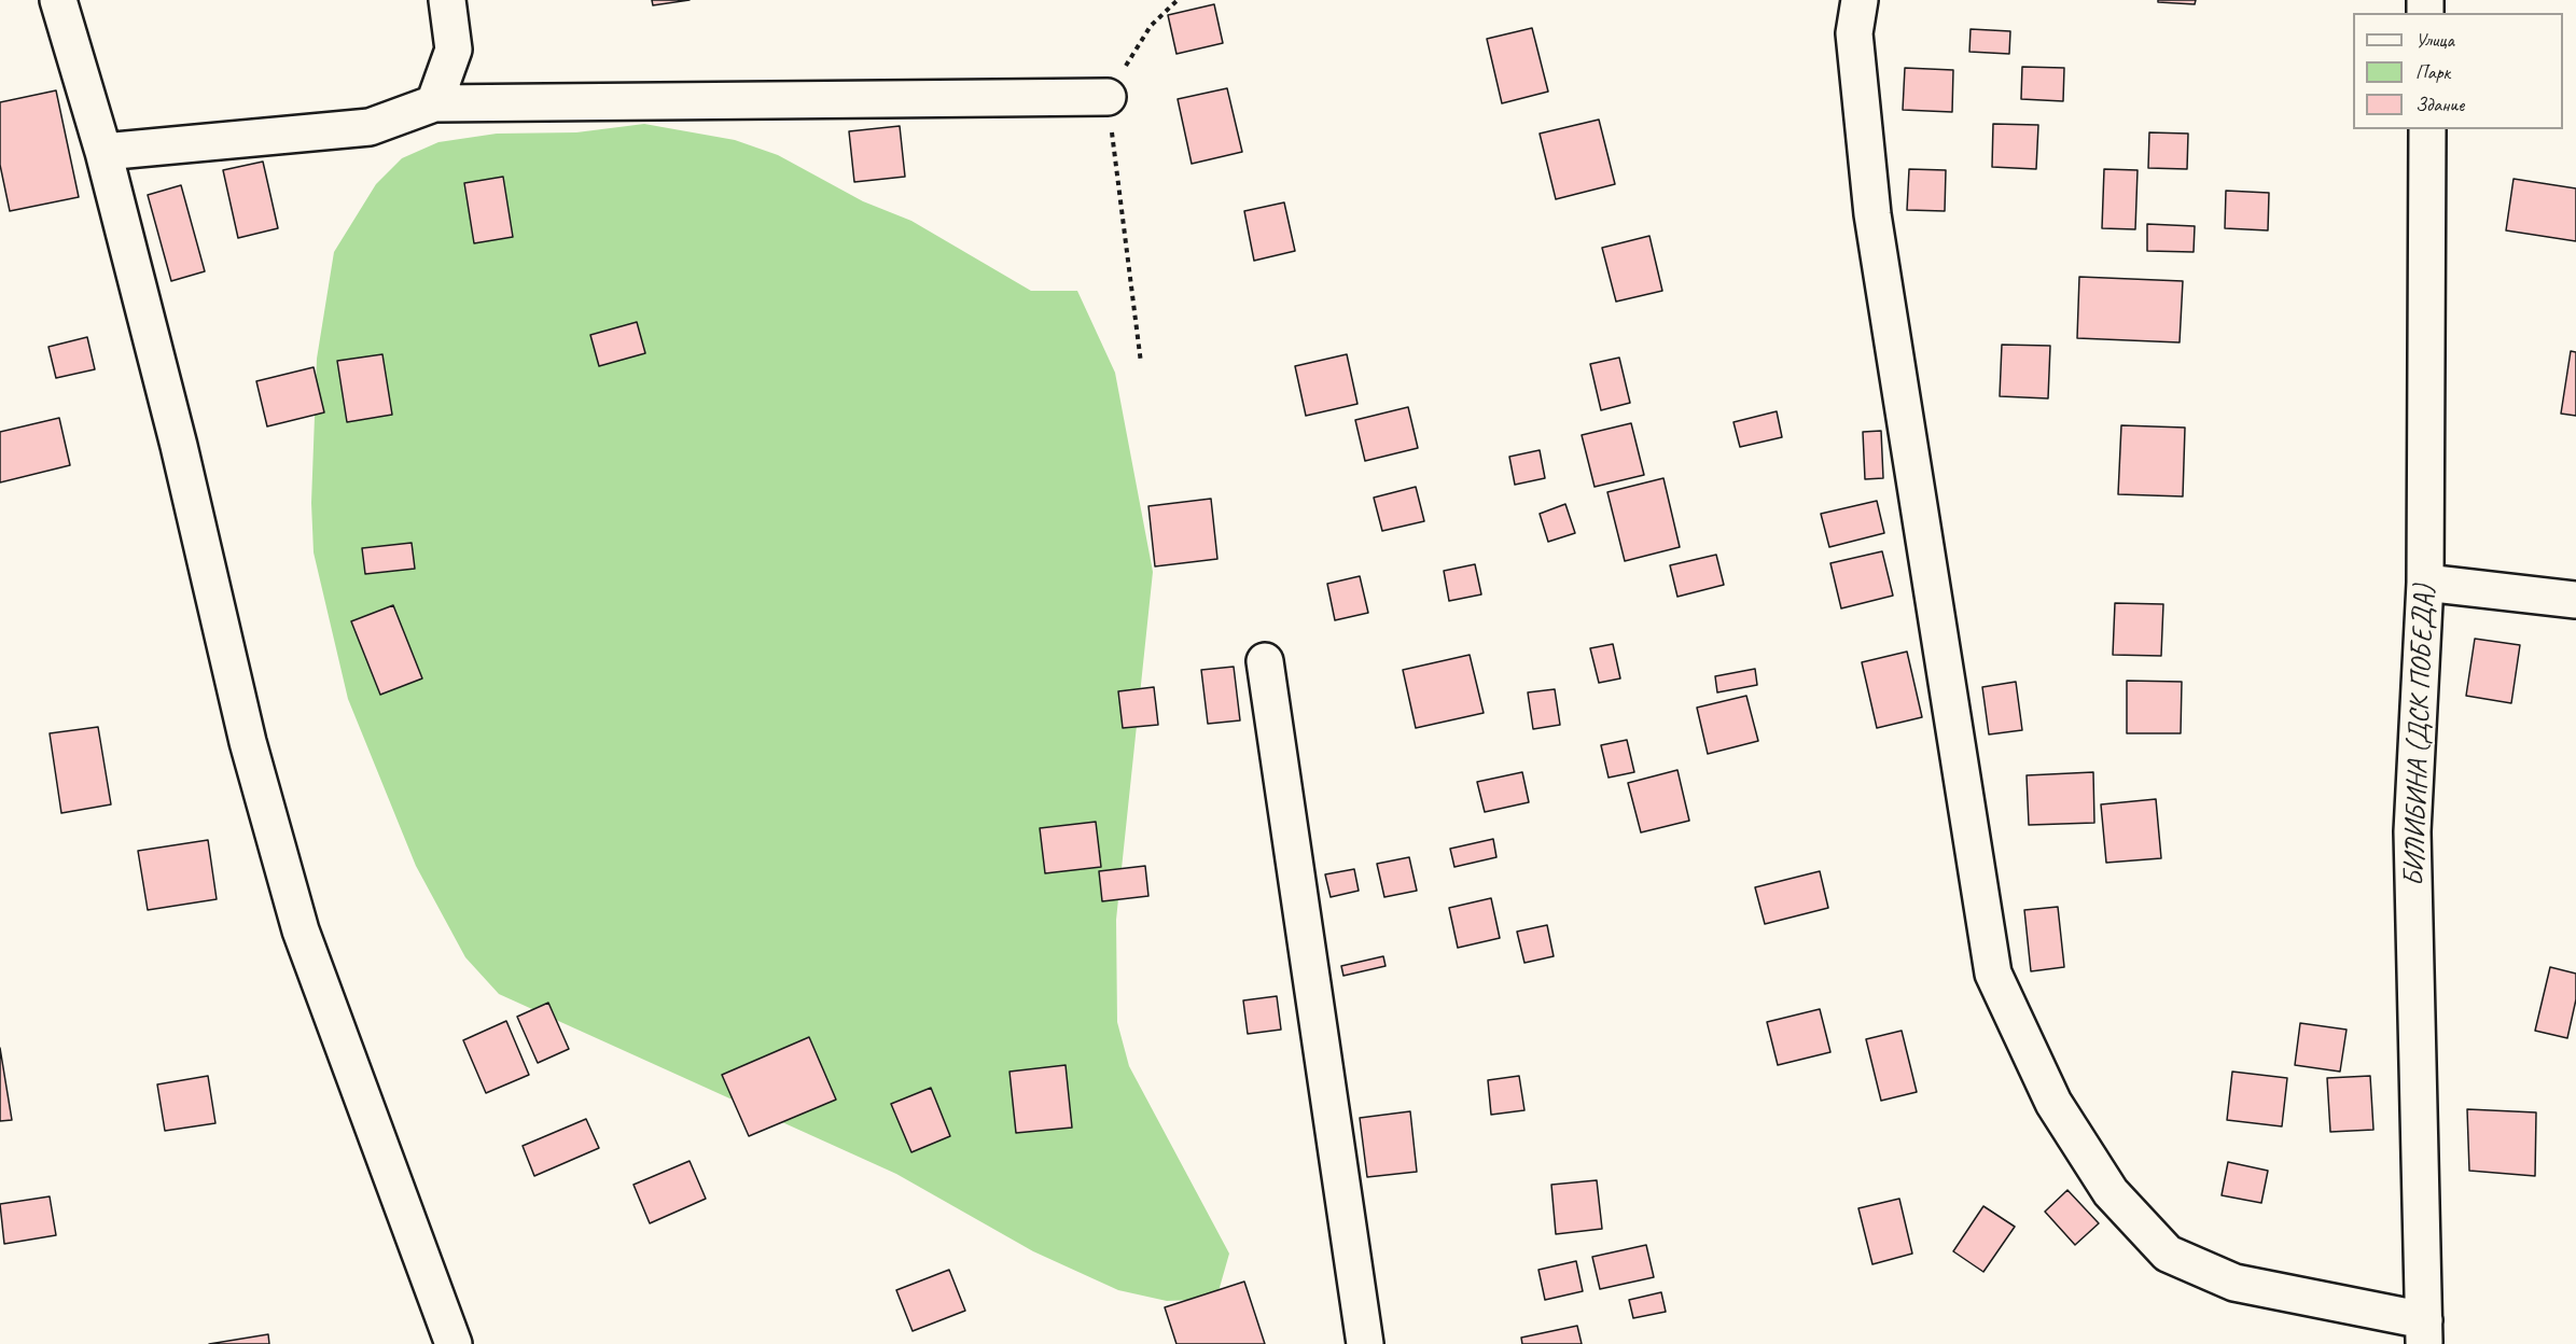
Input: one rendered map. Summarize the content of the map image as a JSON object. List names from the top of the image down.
{
  "streets": {
    "street": ["БИЛИБИНА (ДСК ПОБЕДА)"]
  },
  "legend": ["Улица", "Парк", "Здание"]
}
